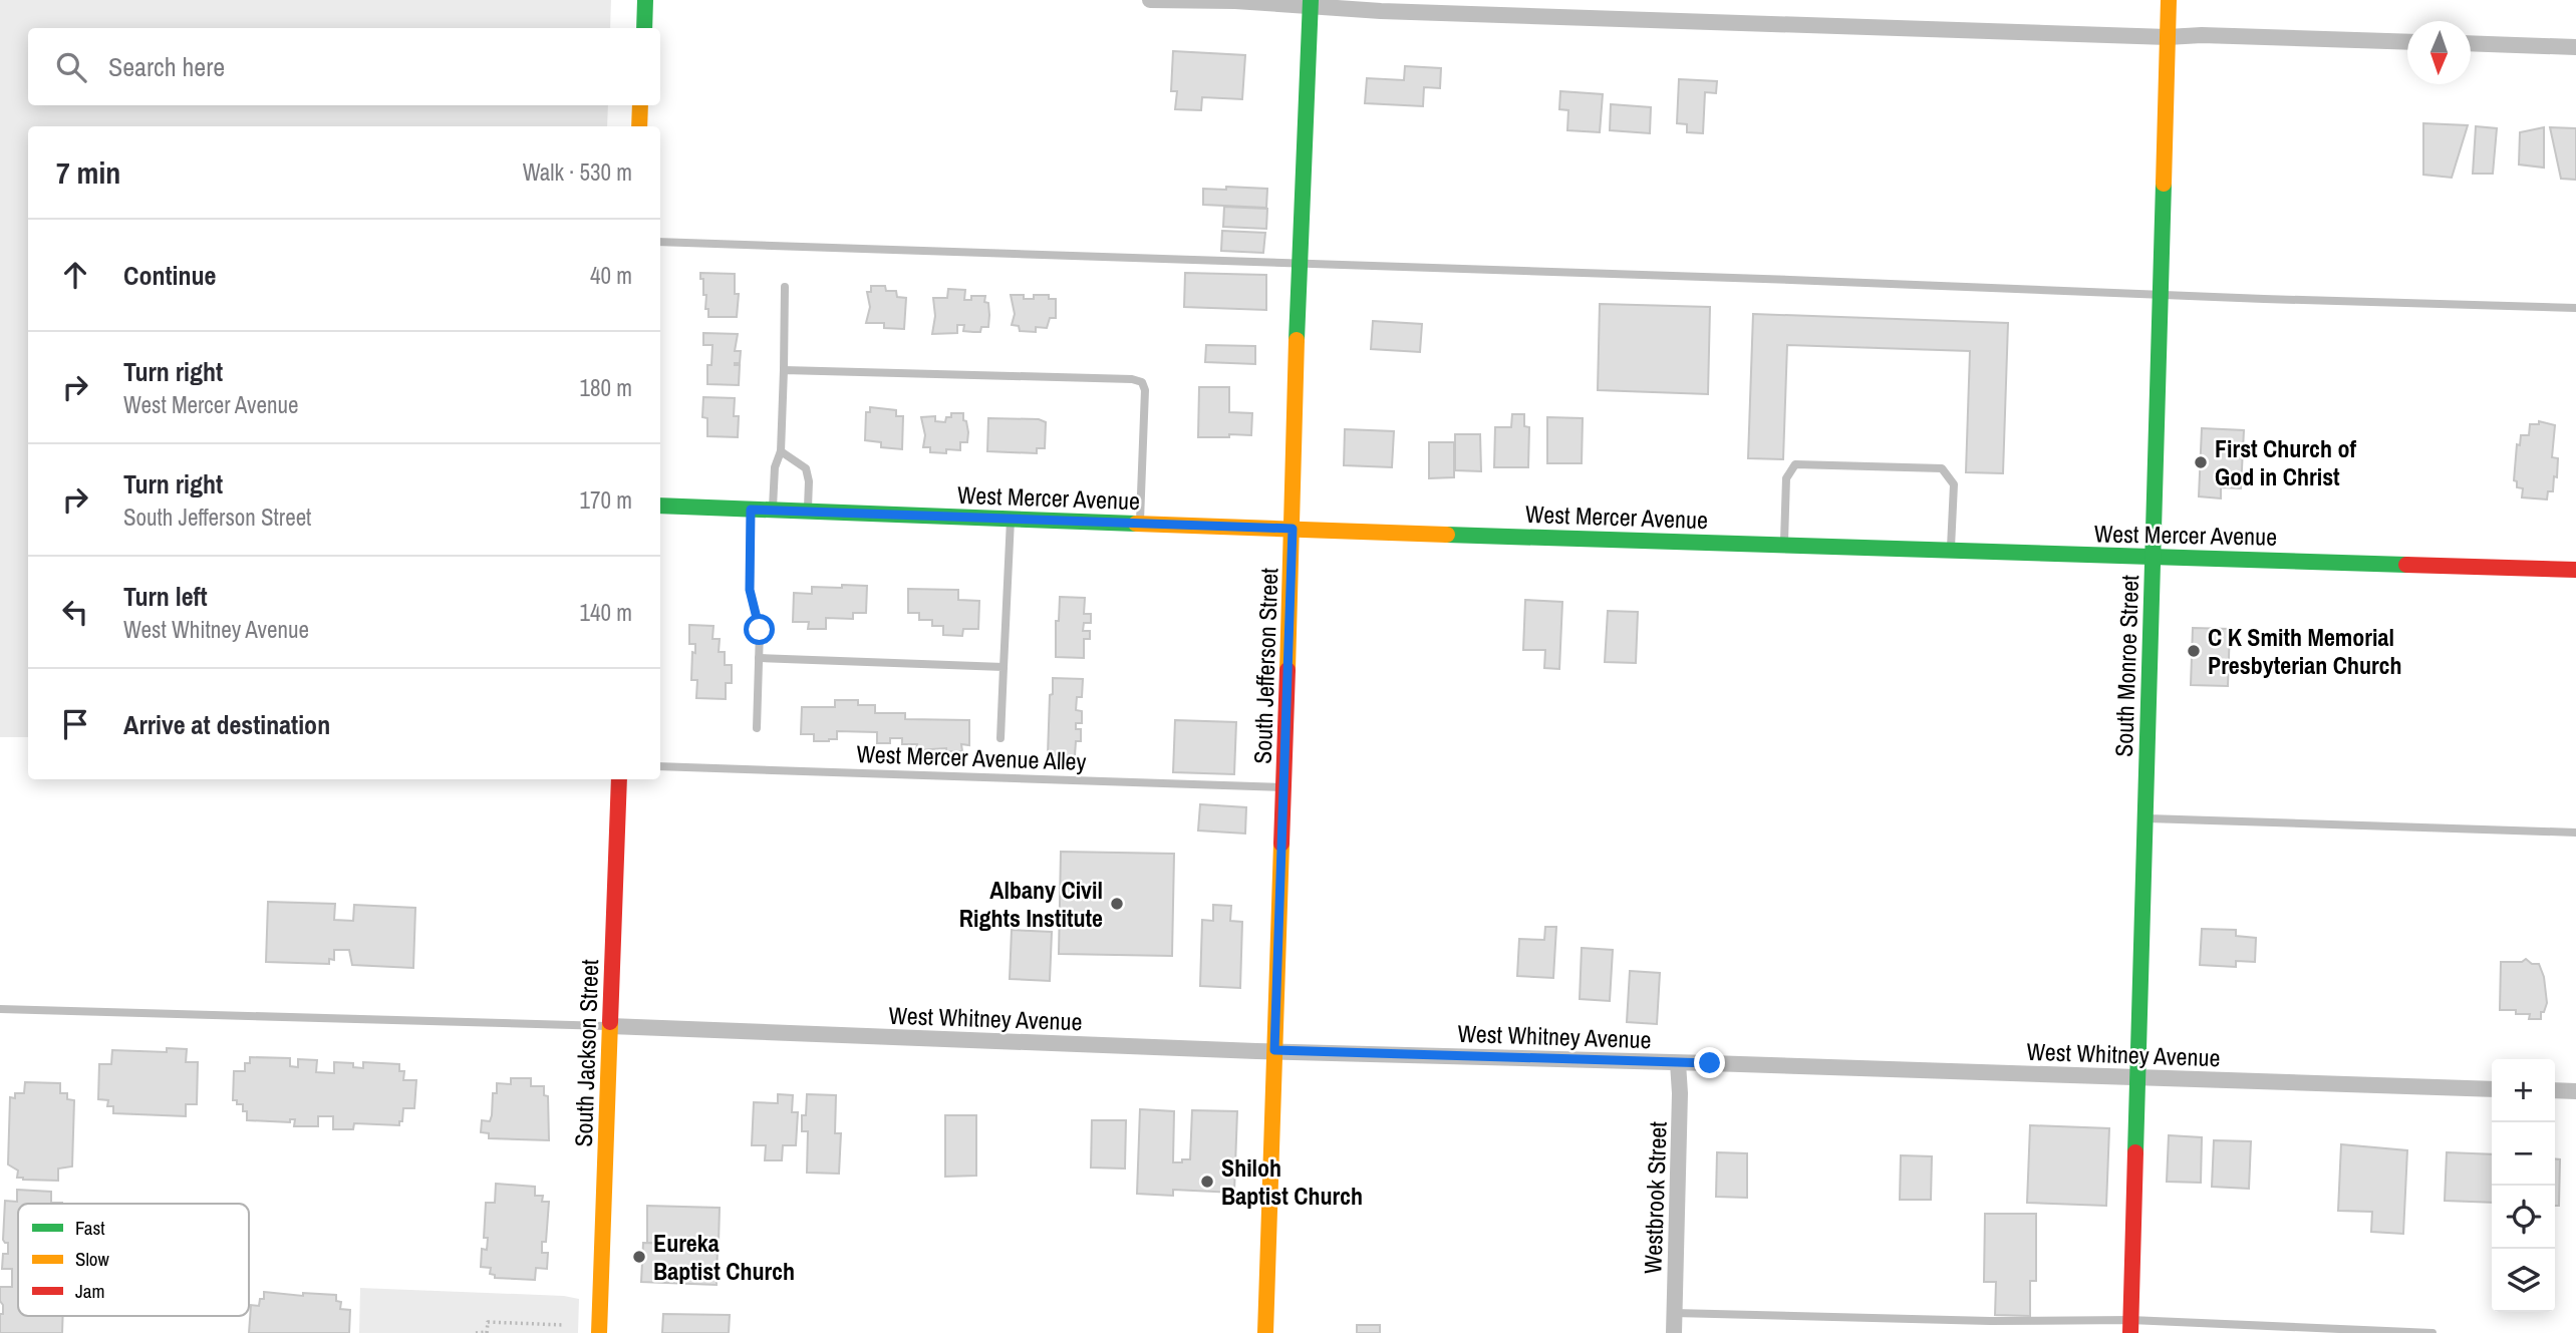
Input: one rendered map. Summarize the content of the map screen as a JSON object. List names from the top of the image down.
{
  "streets": {
    "main road": [
      "West Mercer Avenue",
      "South Jefferson Street",
      "South Monroe Street",
      "South Jackson Street"
    ],
    "street": ["West Whitney Avenue", "Westbrook Street"],
    "lane": ["West Mercer Avenue Alley"]
  },
  "crossings": [
    ["West Mercer Avenue", "South Jefferson Street"],
    ["West Mercer Avenue", "South Monroe Street"],
    ["South Jefferson Street", "West Mercer Avenue Alley"],
    ["South Jefferson Street", "West Whitney Avenue"],
    ["South Monroe Street", "West Whitney Avenue"],
    ["West Whitney Avenue", "South Jackson Street"],
    ["West Whitney Avenue", "Westbrook Street"]
  ],
  "places": [
    "First Church of God in Christ",
    "C K Smith Memorial Presbyterian Church",
    "Albany Civil Rights Institute",
    "Shiloh Baptist Church",
    "Eureka Baptist Church"
  ],
  "legend": ["Fast", "Slow", "Jam"],
  "north": "bottom",
  "page": {
    "search": "Search here",
    "heading": ["7 min", "Walk · 530 m"],
    "list": [
      ["Continue", "40 m"],
      ["Turn right", "West Mercer Avenue", "180 m"],
      ["Turn right", "South Jefferson Street", "170 m"],
      ["Turn left", "West Whitney Avenue", "140 m"],
      "Arrive at destination"
    ],
    "map_buttons": ["+", "−"]
  }
}
